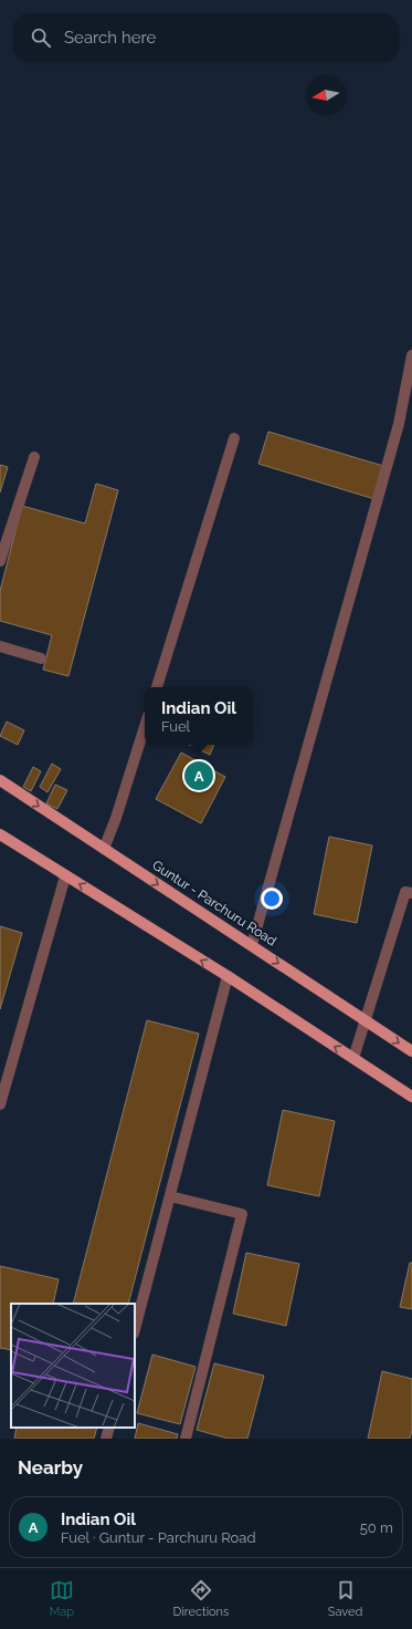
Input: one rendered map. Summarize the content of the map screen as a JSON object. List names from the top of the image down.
{
  "streets": {
    "main road": ["Guntur - Parchuru Road"]
  },
  "north": "left",
  "page": {
    "search": "Search here",
    "popup": ["Indian Oil", "Fuel"],
    "pins": "A",
    "heading": "Nearby",
    "list": [
      {
        "mark": "A",
        "name": "Indian Oil",
        "note": "Fuel · Guntur - Parchuru Road",
        "value": "50 m"
      }
    ],
    "nav": ["Map", "Directions", "Saved"]
  }
}
